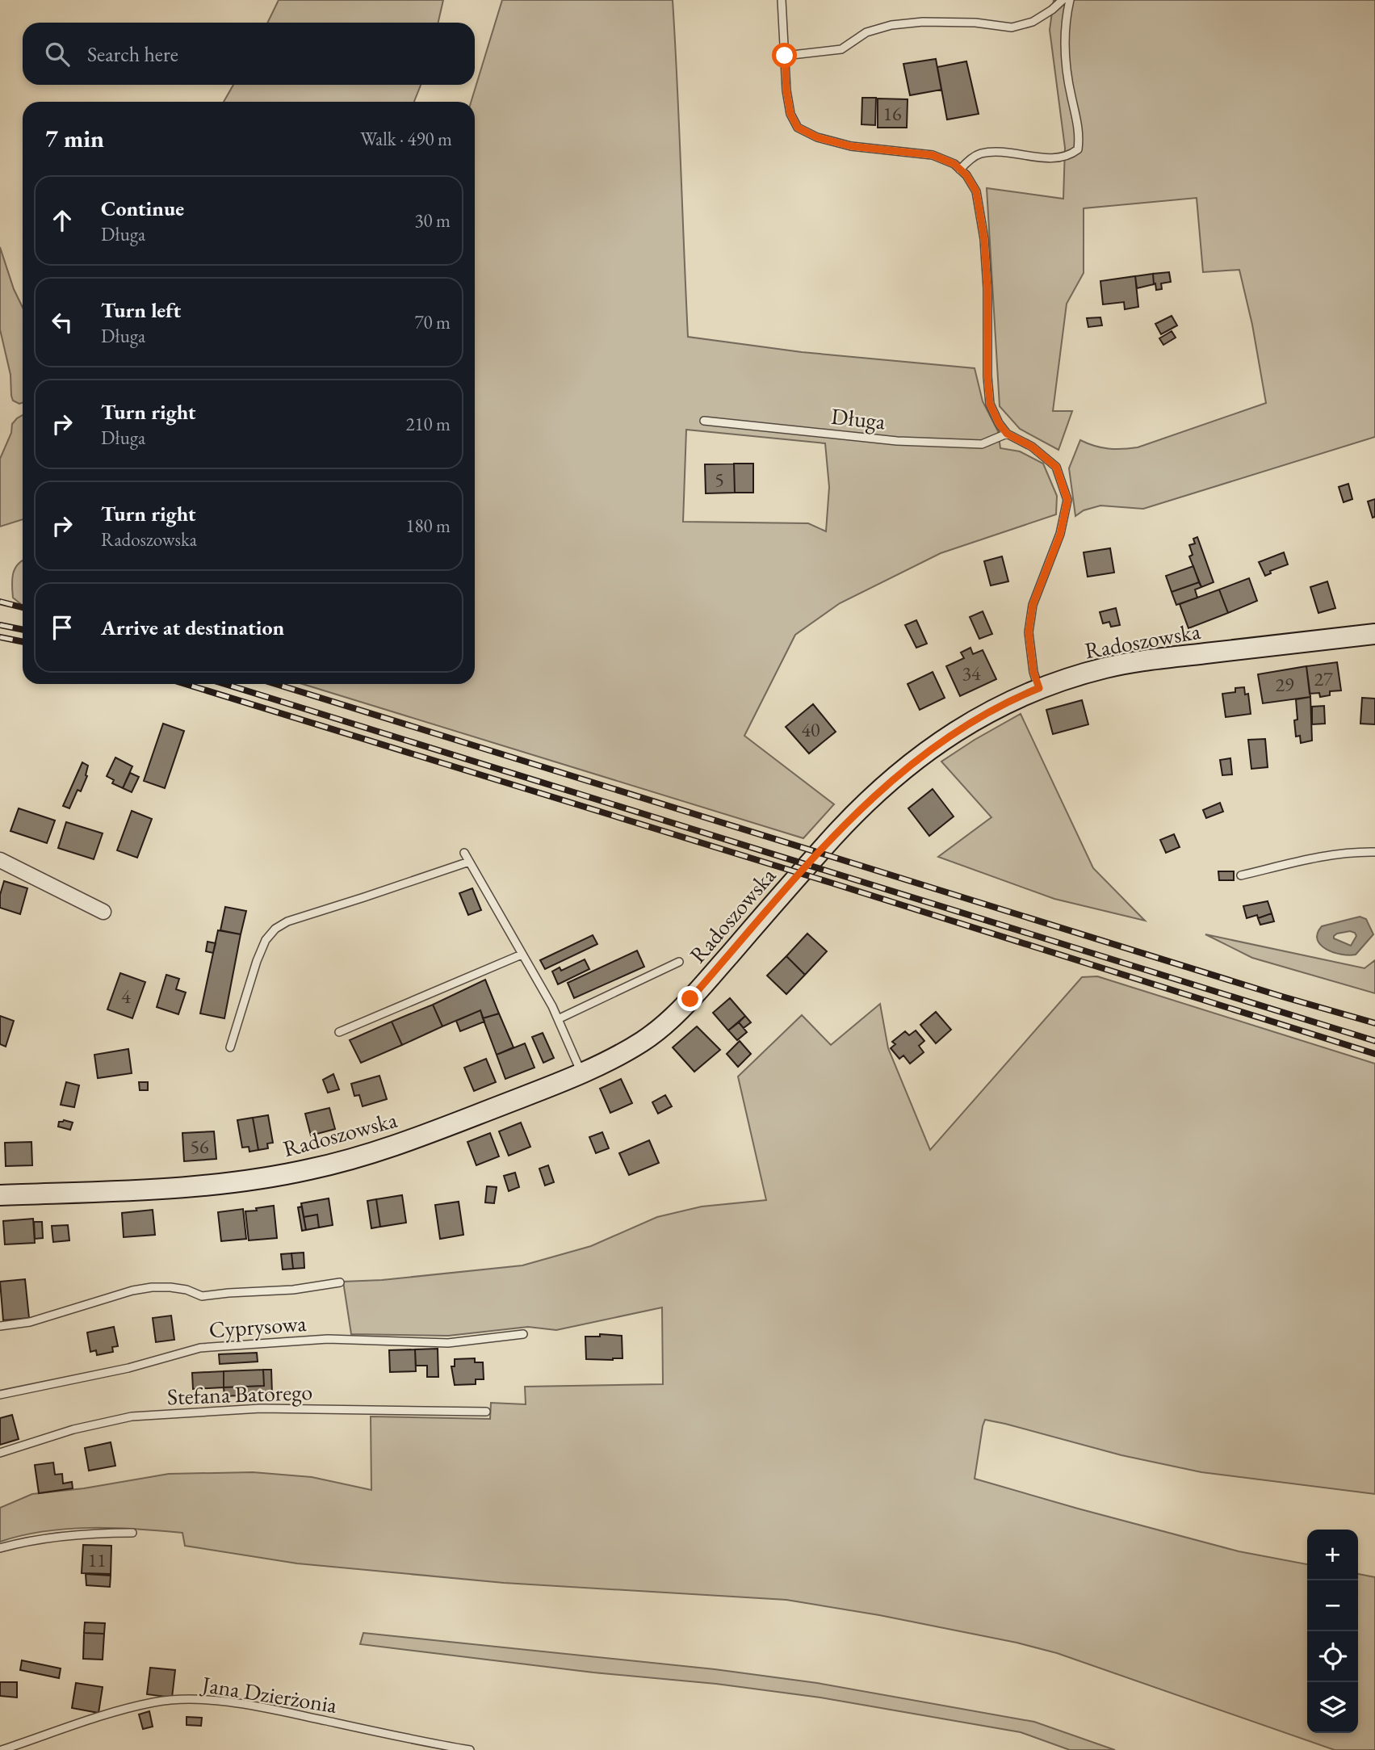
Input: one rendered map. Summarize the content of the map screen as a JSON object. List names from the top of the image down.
{
  "streets": {
    "street": ["Radoszowska"],
    "lane": [
      "Długa",
      "Cyprysowa",
      "Stefana Batorego",
      "Jana Dzierżonia"
    ]
  },
  "house_numbers": [
    "16",
    "5",
    "34",
    "27",
    "29",
    "40",
    "4",
    "56",
    "11"
  ],
  "page": {
    "search": "Search here",
    "heading": ["7 min", "Walk · 490 m"],
    "list": [
      ["Continue", "Długa", "30 m"],
      ["Turn left", "Długa", "70 m"],
      ["Turn right", "Długa", "210 m"],
      ["Turn right", "Radoszowska", "180 m"],
      "Arrive at destination"
    ],
    "map_buttons": ["+", "−"]
  }
}
